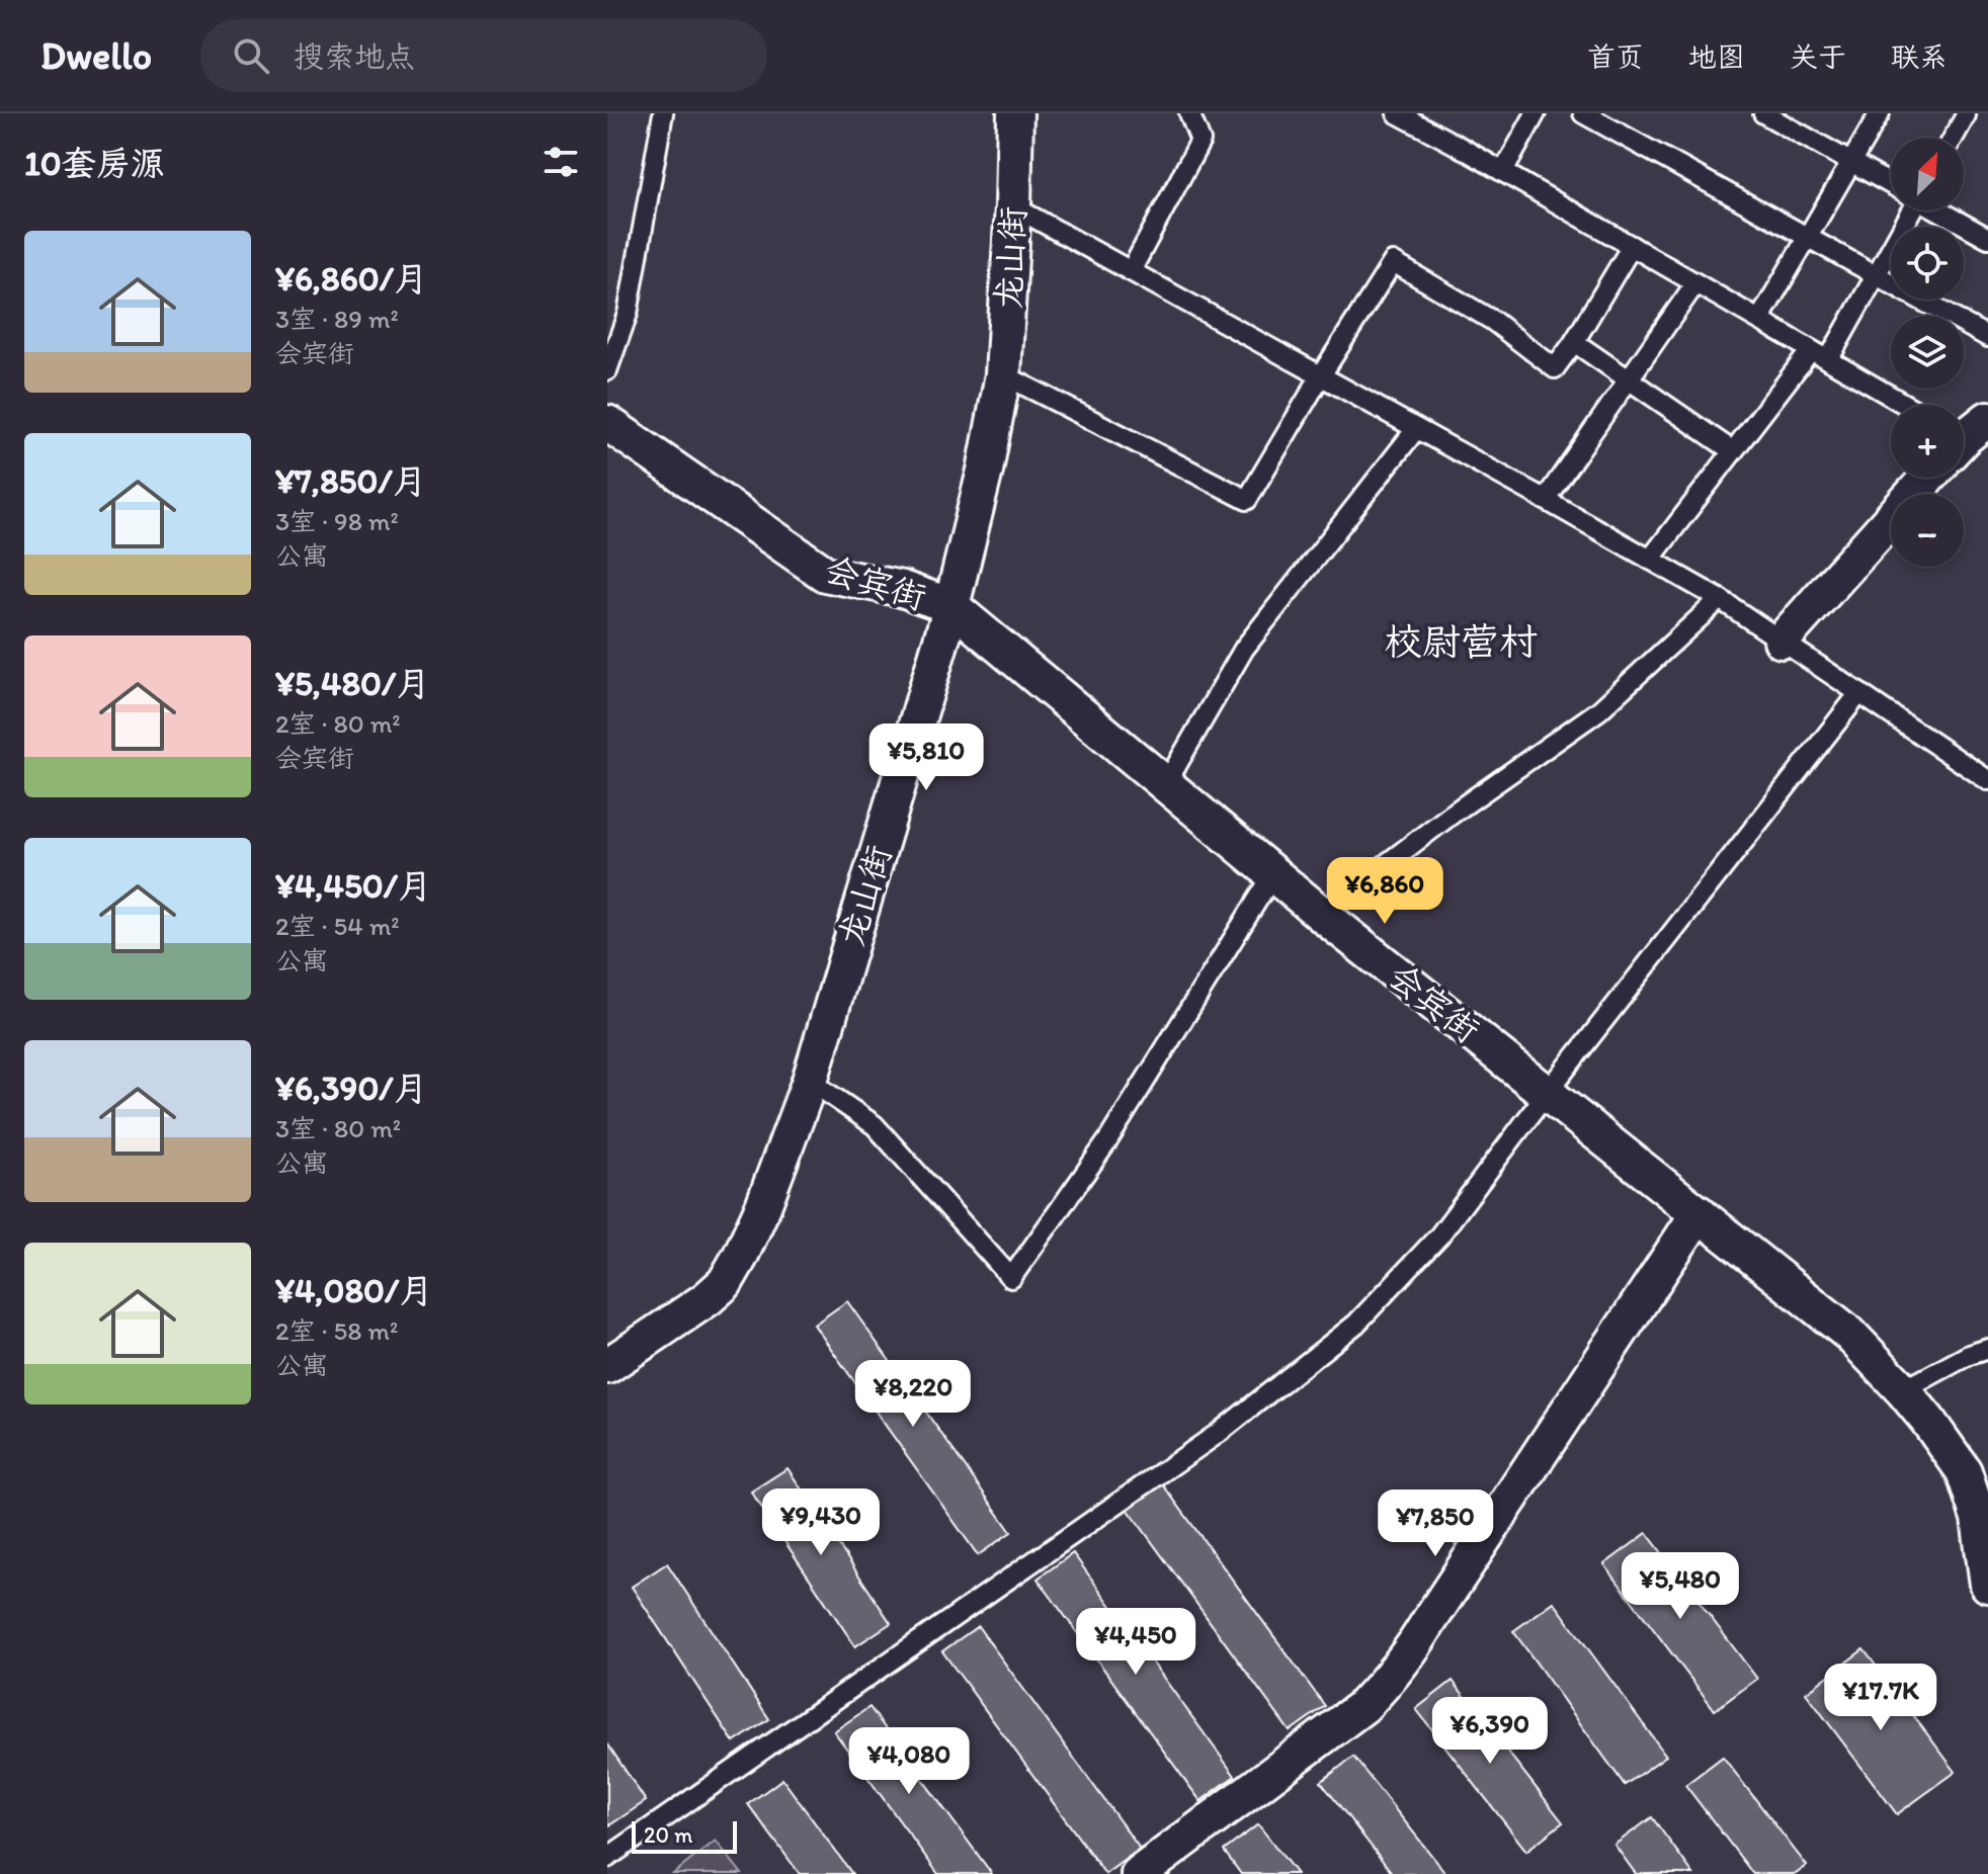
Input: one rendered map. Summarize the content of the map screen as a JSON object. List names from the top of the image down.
{
  "streets": {
    "street": ["龙山街", "会宾街"]
  },
  "crossings": [
    ["龙山街", "会宾街"]
  ],
  "districts": ["校尉营村"],
  "scale_bar": "20 m",
  "north": "top right",
  "page": {
    "header": "Dwello",
    "search": "搜索地点",
    "nav": [
      "首页",
      "地图",
      "关于",
      "联系"
    ],
    "heading": "10套房源",
    "map_buttons": ["+", "−"],
    "list": [
      {
        "name": "¥6,860/月",
        "note": "3室 · 89 m² · 会宾街"
      },
      {
        "name": "¥7,850/月",
        "note": "3室 · 98 m² · 公寓"
      },
      {
        "name": "¥5,480/月",
        "note": "2室 · 80 m² · 会宾街"
      },
      {
        "name": "¥4,450/月",
        "note": "2室 · 54 m² · 公寓"
      },
      {
        "name": "¥6,390/月",
        "note": "3室 · 80 m² · 公寓"
      },
      {
        "name": "¥4,080/月",
        "note": "2室 · 58 m² · 公寓"
      }
    ],
    "price": [
      "¥5,810",
      "¥6,860",
      "¥8,220",
      "¥9,430",
      "¥7,850",
      "¥5,480",
      "¥4,450",
      "¥17.7K",
      "¥6,390",
      "¥4,080"
    ],
    "scale": "20 m"
  }
}
